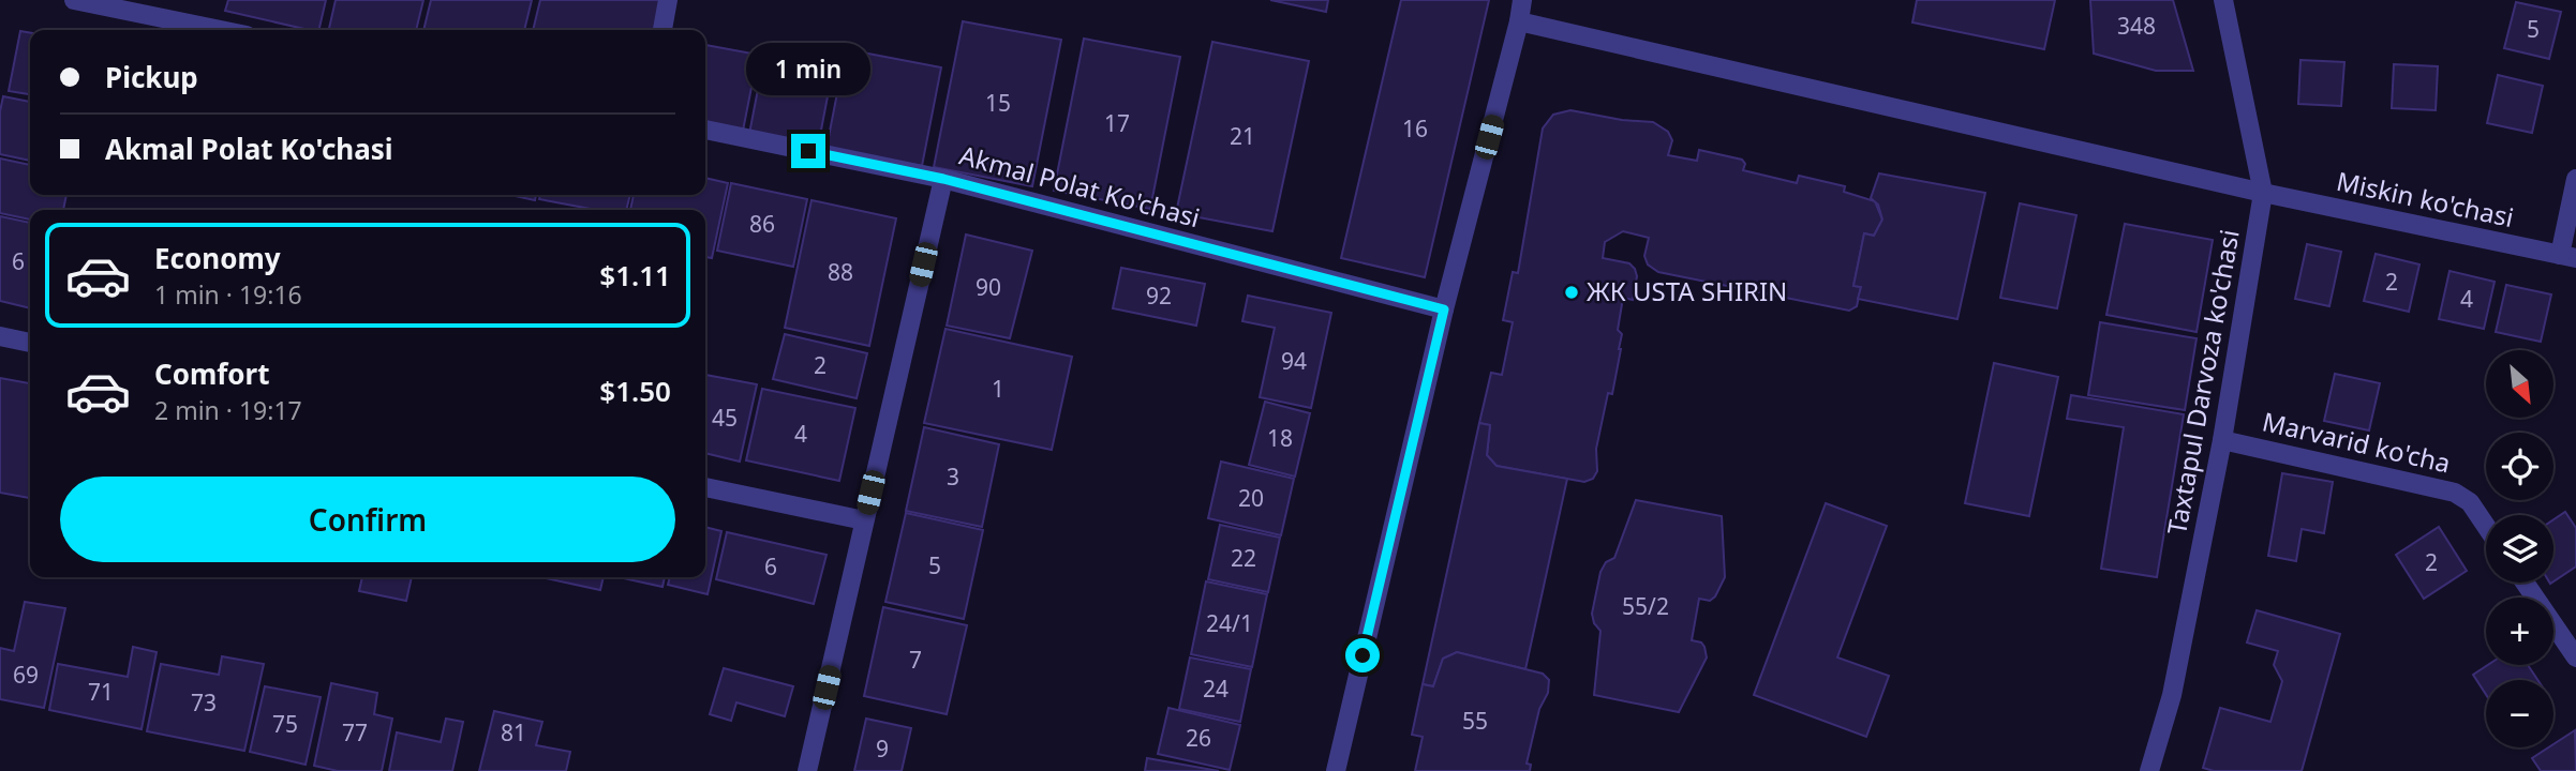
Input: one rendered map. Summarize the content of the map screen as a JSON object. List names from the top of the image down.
{
  "streets": {
    "street": [
      "Akmal Polat Ko'chasi",
      "Miskin ko'chasi",
      "Taxtapul Darvoza ko'chasi",
      "Marvarid ko'cha"
    ]
  },
  "crossings": [
    ["Miskin ko'chasi", "Taxtapul Darvoza ko'chasi"],
    ["Taxtapul Darvoza ko'chasi", "Marvarid ko'cha"]
  ],
  "places": ["ЖК USTA SHIRIN"],
  "house_numbers": [
    "348",
    "5",
    "15",
    "17",
    "16",
    "21",
    "86",
    "6",
    "88",
    "2",
    "90",
    "92",
    "4",
    "94",
    "2",
    "1",
    "45",
    "4",
    "18",
    "3",
    "20",
    "22",
    "2",
    "5",
    "6",
    "55/2",
    "24/1",
    "7",
    "69",
    "24",
    "71",
    "73",
    "55",
    "75",
    "77",
    "81",
    "26",
    "9"
  ],
  "north": "bottom right",
  "page": {
    "banner": ["Pickup", "Akmal Polat Ko'chasi"],
    "bubble": "1 min",
    "list": [
      {
        "name": "Economy",
        "note": "1 min · 19:16",
        "value": "$1.11"
      },
      {
        "name": "Comfort",
        "note": "2 min · 19:17",
        "value": "$1.50"
      }
    ],
    "map_buttons": ["+", "−"],
    "buttons": "Confirm"
  }
}
